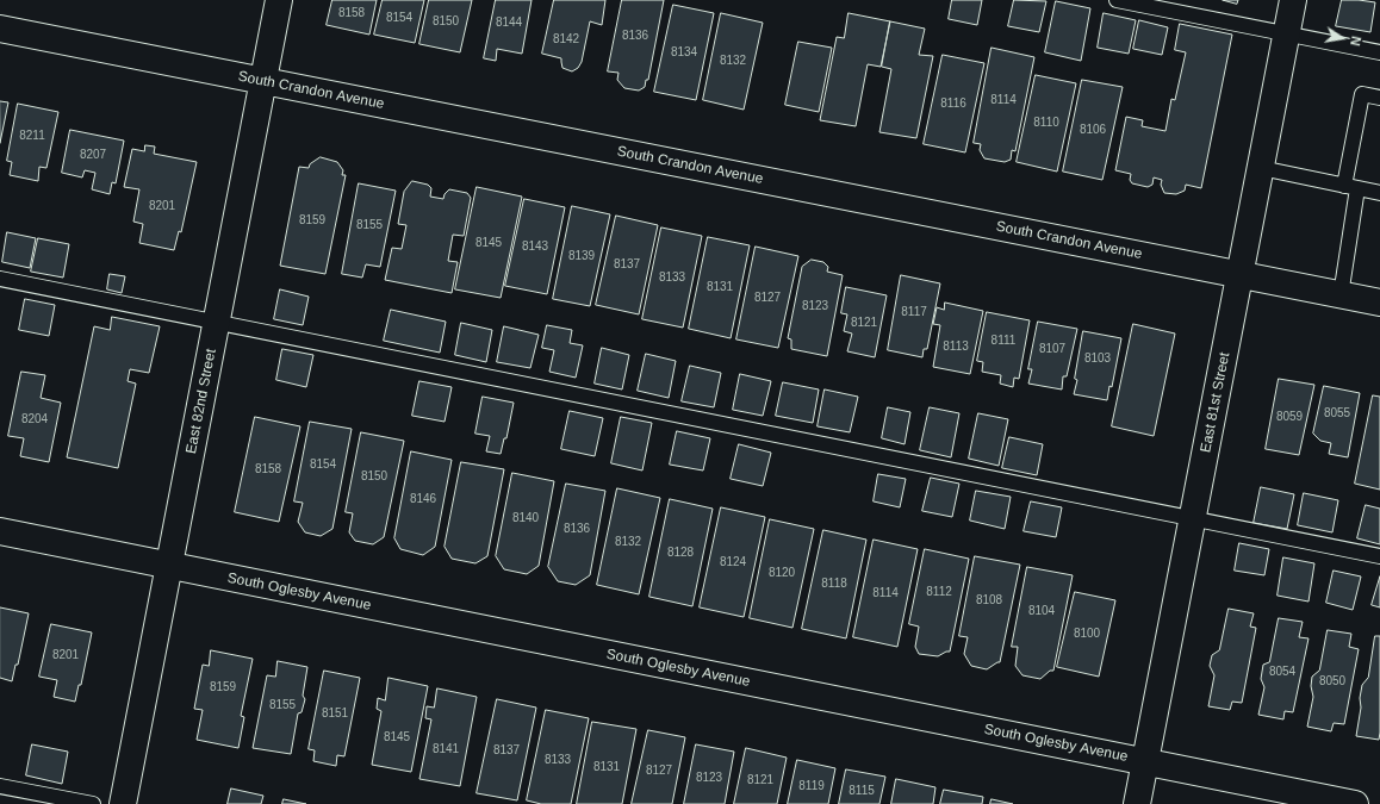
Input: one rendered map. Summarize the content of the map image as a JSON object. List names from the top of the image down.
{
  "streets": {
    "street": [
      "South Crandon Avenue",
      "East 82nd Street",
      "East 81st Street",
      "South Oglesby Avenue"
    ]
  },
  "crossings": [
    ["South Crandon Avenue", "East 82nd Street"],
    ["South Crandon Avenue", "East 81st Street"],
    ["East 82nd Street", "South Oglesby Avenue"],
    ["East 81st Street", "South Oglesby Avenue"]
  ],
  "house_numbers": [
    "8158",
    "8154",
    "8150",
    "8144",
    "8136",
    "8142",
    "8134",
    "8132",
    "8114",
    "8116",
    "8110",
    "8106",
    "8211",
    "8207",
    "8201",
    "8159",
    "8155",
    "8145",
    "8143",
    "8139",
    "8137",
    "8133",
    "8131",
    "8127",
    "8123",
    "8117",
    "8121",
    "8111",
    "8113",
    "8107",
    "8103",
    "8055",
    "8059",
    "8204",
    "8154",
    "8158",
    "8150",
    "8146",
    "8140",
    "8136",
    "8132",
    "8128",
    "8124",
    "8120",
    "8118",
    "8112",
    "8114",
    "8108",
    "8104",
    "8100",
    "8201",
    "8054",
    "8050",
    "8159",
    "8155",
    "8151",
    "8145",
    "8141",
    "8137",
    "8133",
    "8131",
    "8127",
    "8123",
    "8121",
    "8119",
    "8115"
  ],
  "north": "right"
}
